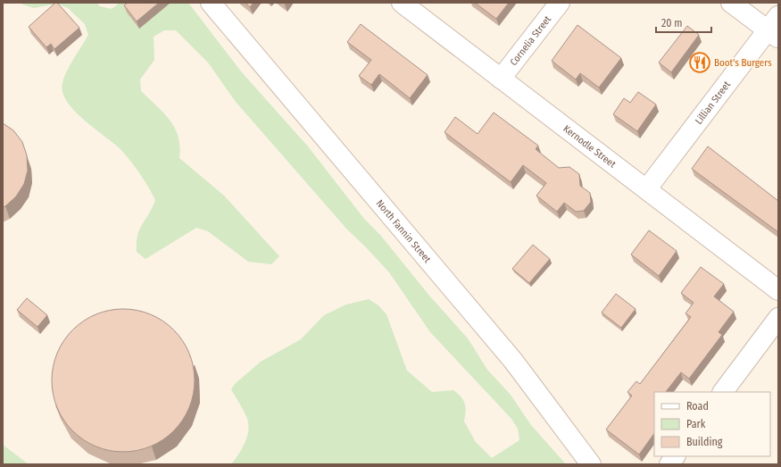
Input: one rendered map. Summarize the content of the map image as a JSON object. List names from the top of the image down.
{
  "streets": {
    "street": [
      "Cornelia Street",
      "Lillian Street",
      "Kernodle Street",
      "North Fannin Street"
    ]
  },
  "crossings": [
    ["Cornelia Street", "Kernodle Street"],
    ["Lillian Street", "Kernodle Street"]
  ],
  "places": {
    "restaurant": ["Boot's Burgers"]
  },
  "legend": ["Road", "Park", "Building"],
  "scale_bar": "20 m"
}
